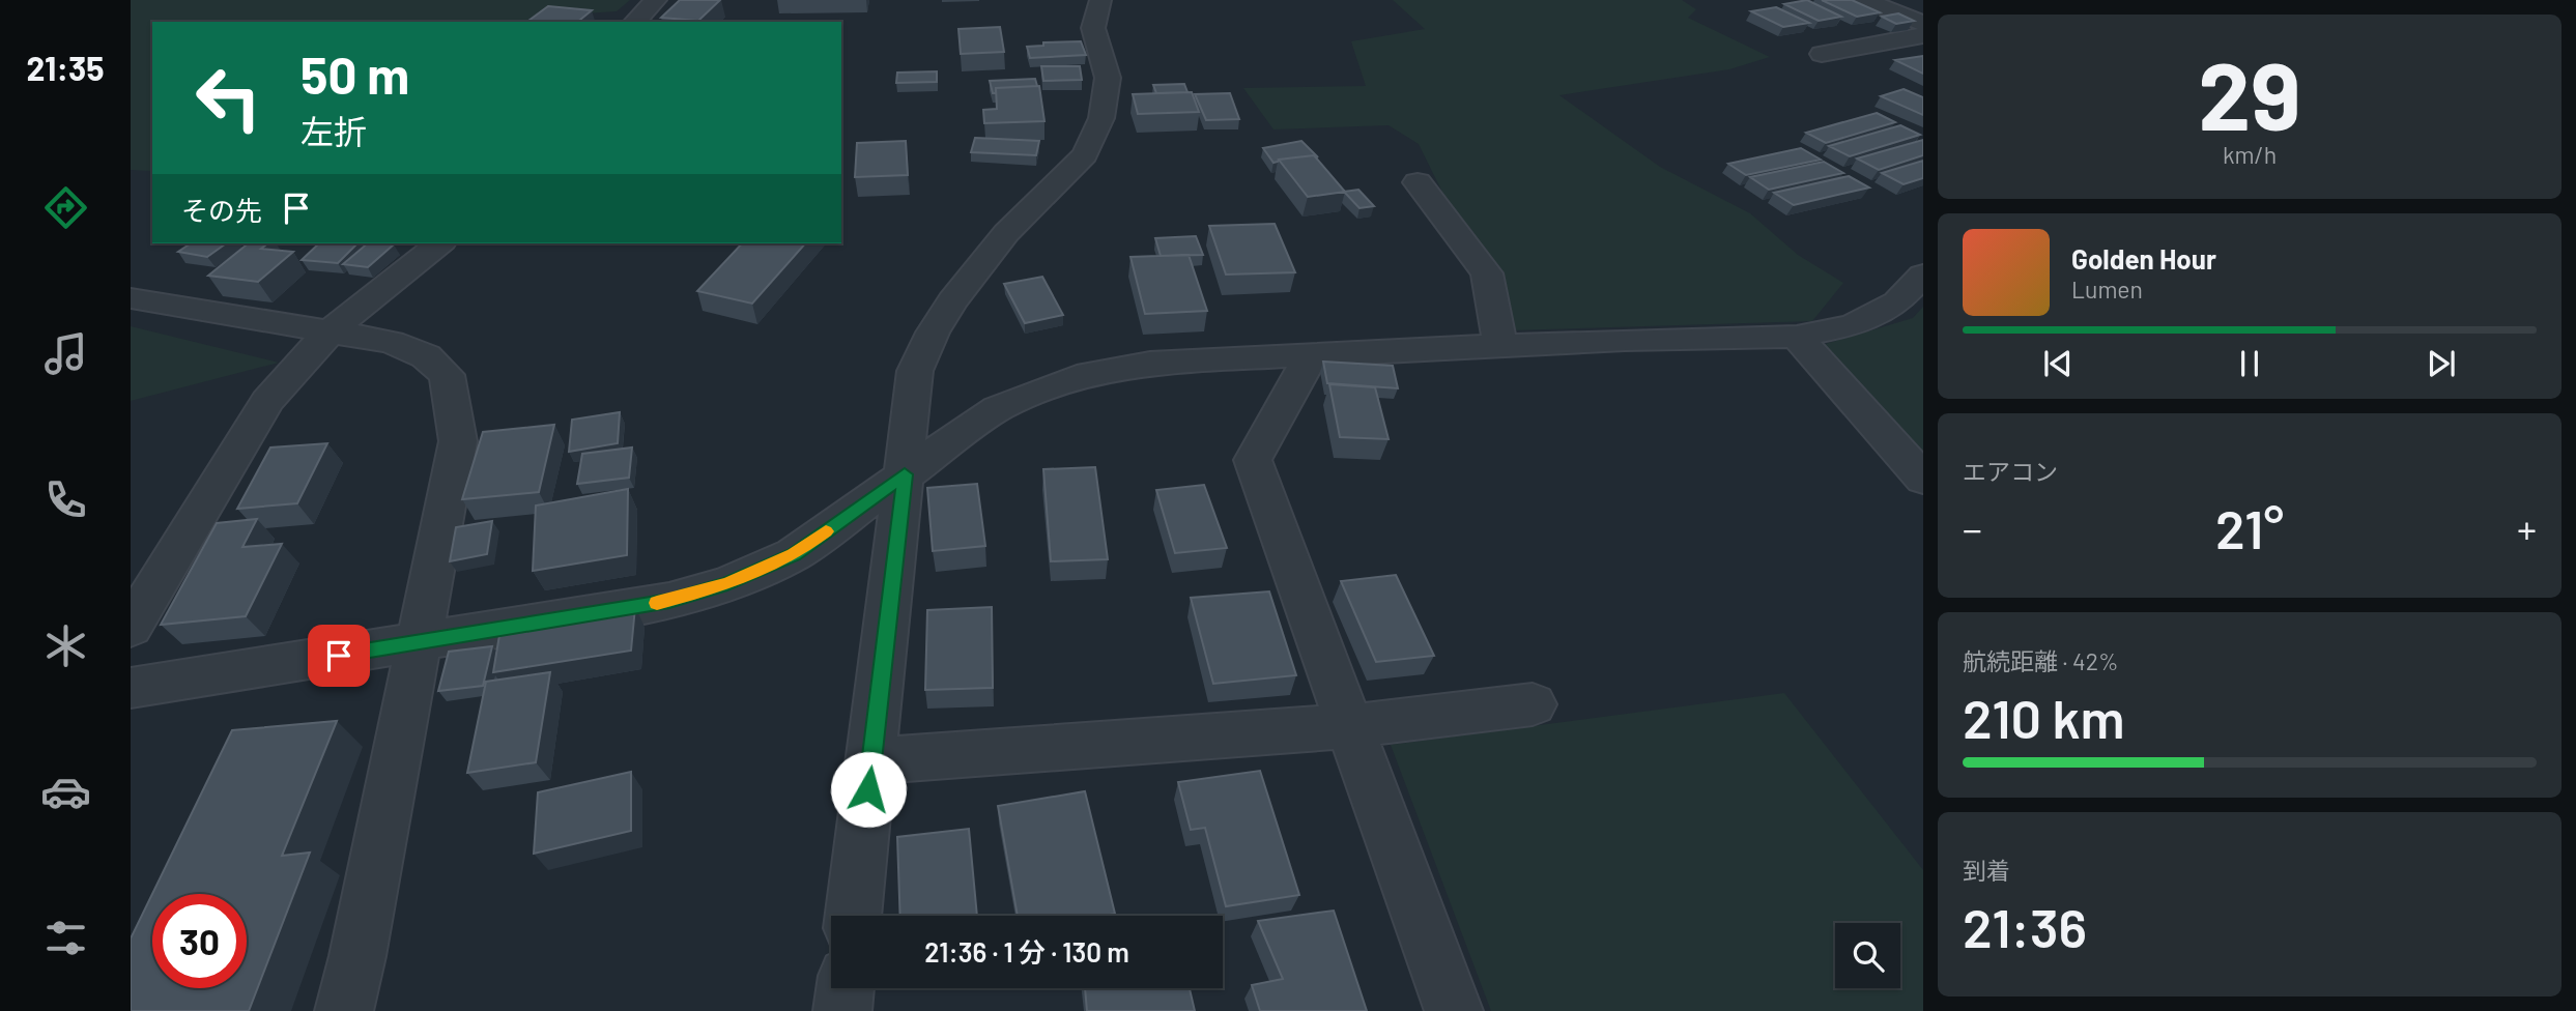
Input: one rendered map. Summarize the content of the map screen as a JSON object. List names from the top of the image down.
{
  "page": {
    "tabs": "21:35",
    "tile": [
      ["29", "km/h"],
      "エアコン",
      ["航続距離 · 42%", "210 km"],
      ["到着", "21:36"]
    ],
    "turn": ["50 m", "左折"],
    "then": "その先",
    "song": ["Golden Hour", "Lumen"],
    "heat": ["−", "21°", "+"],
    "limit": "30",
    "trip": "21:36 · 1 分 · 130 m"
  }
}
